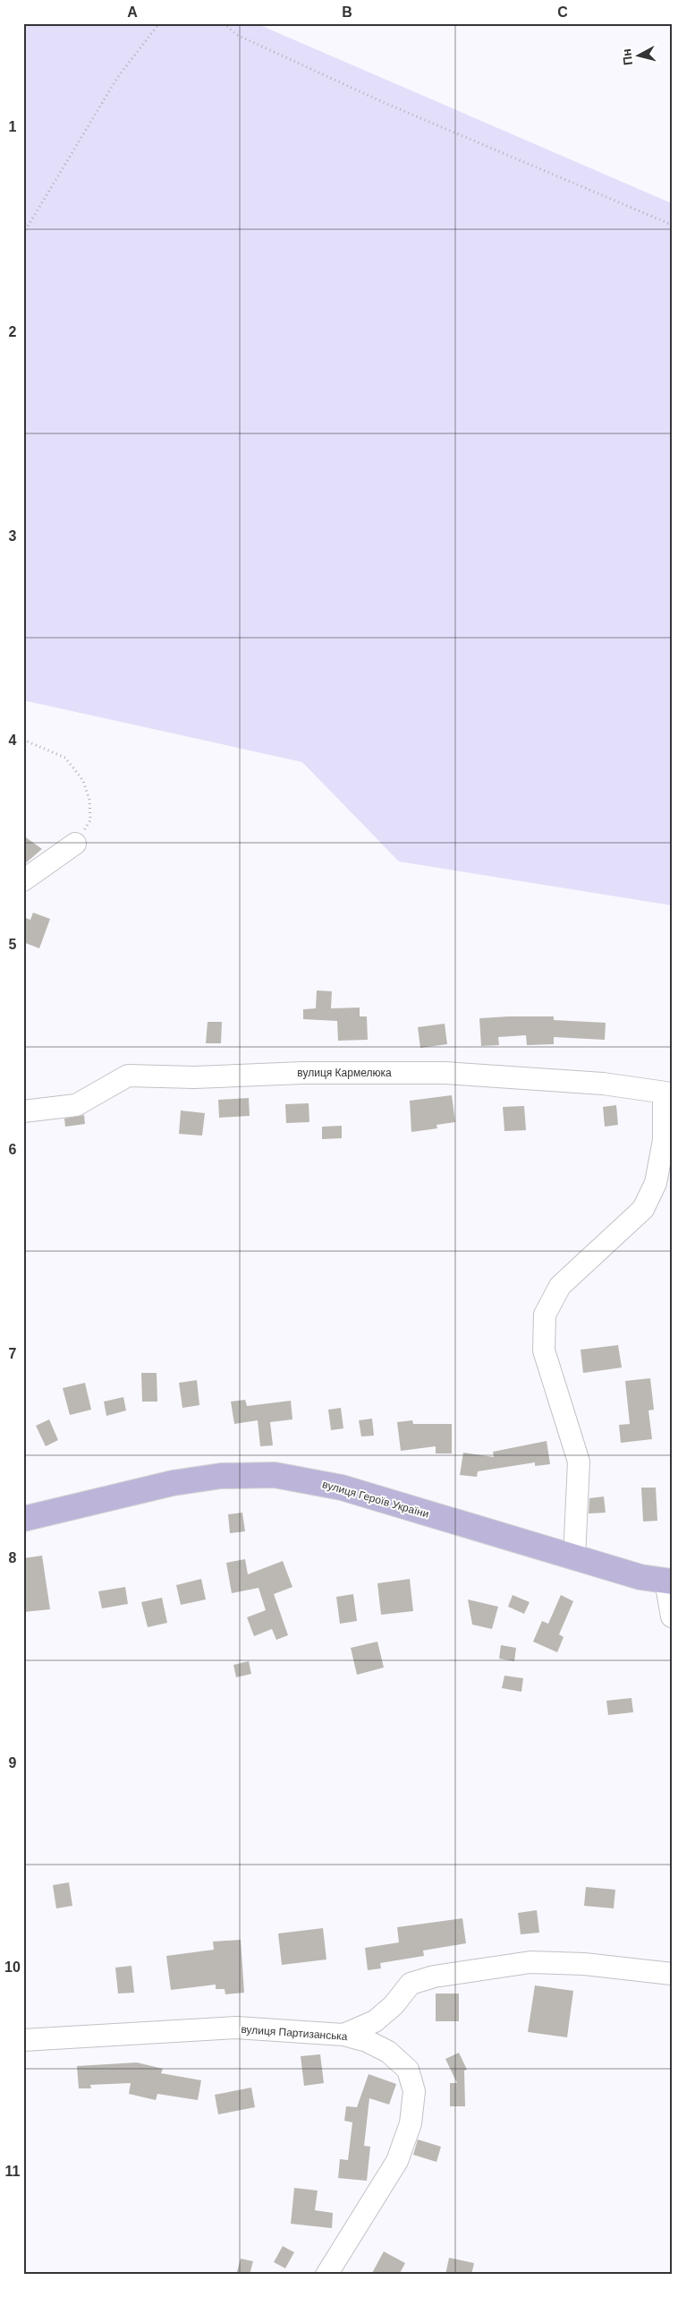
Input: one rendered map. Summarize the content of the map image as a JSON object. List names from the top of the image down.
{
  "streets": {
    "main road": ["вулиця Героїв України"],
    "street": ["вулиця Кармелюка", "вулиця Партизанська"]
  },
  "north": "left",
  "grid": {
    "columns": ["A", "B", "C"],
    "rows": [
      "1",
      "2",
      "3",
      "4",
      "5",
      "6",
      "7",
      "8",
      "9",
      "10",
      "11"
    ]
  }
}
